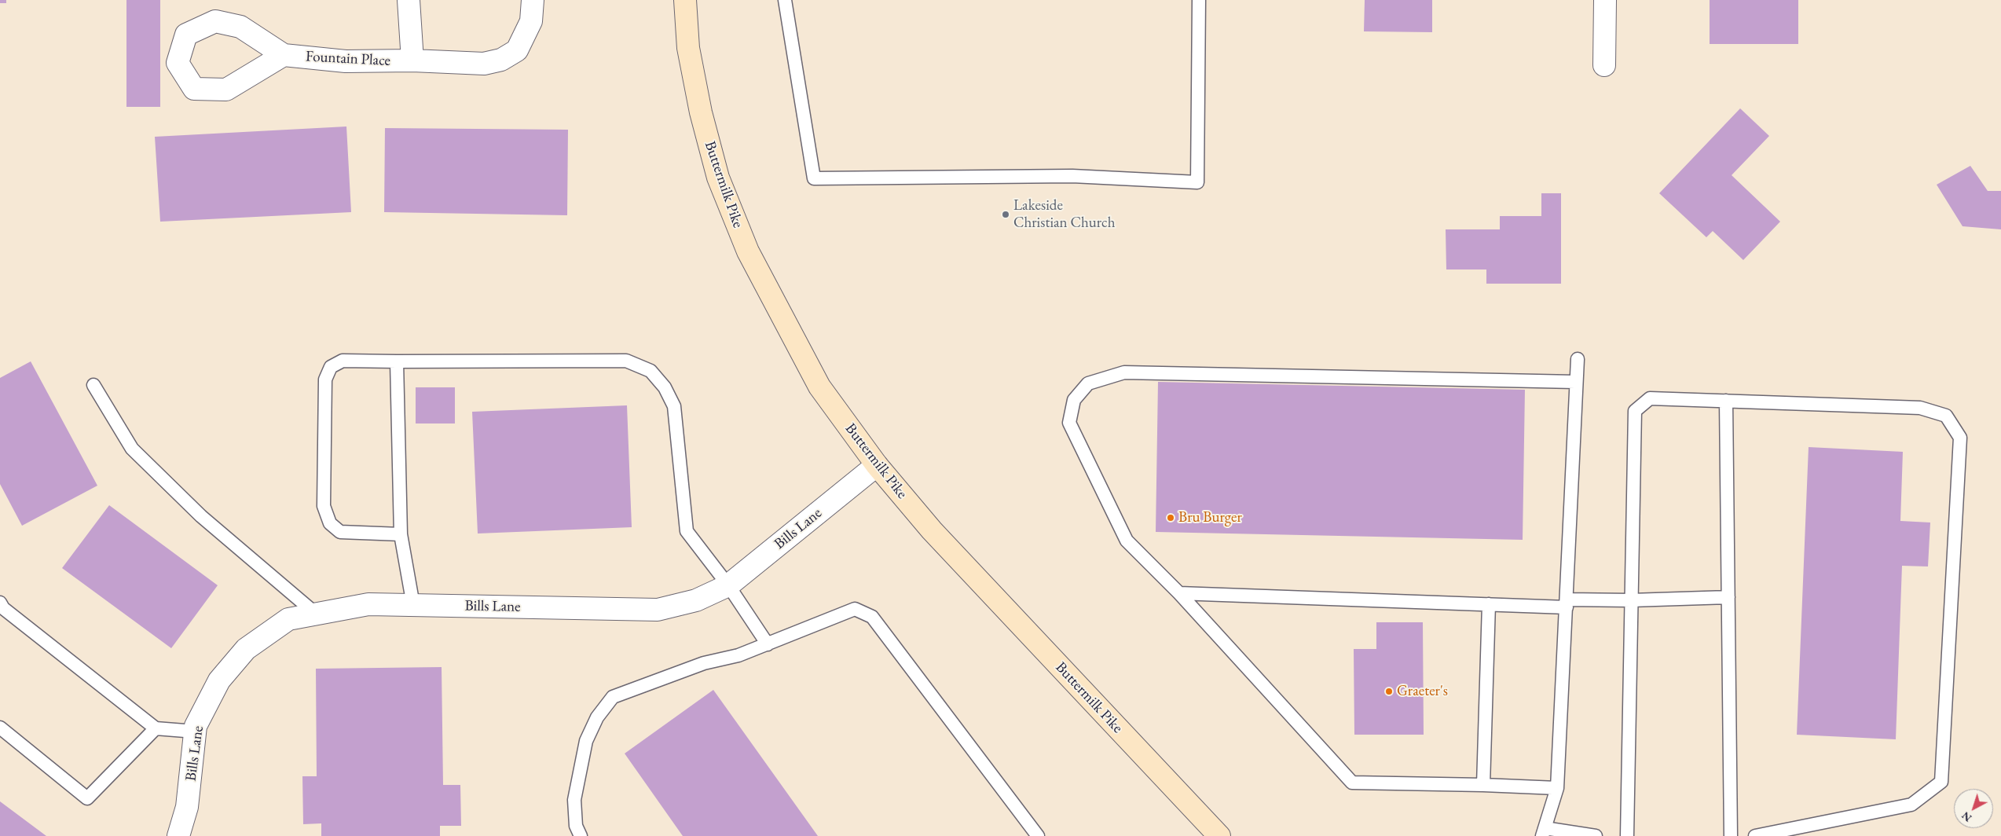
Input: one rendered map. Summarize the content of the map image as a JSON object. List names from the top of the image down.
{
  "streets": {
    "main road": ["Buttermilk Pike"],
    "street": ["Fountain Place", "Bills Lane"]
  },
  "crossings": [
    ["Buttermilk Pike", "Bills Lane"]
  ],
  "places": ["Lakeside Christian Church", "Bru Burger", "Graeter's"],
  "north": "bottom left"
}
